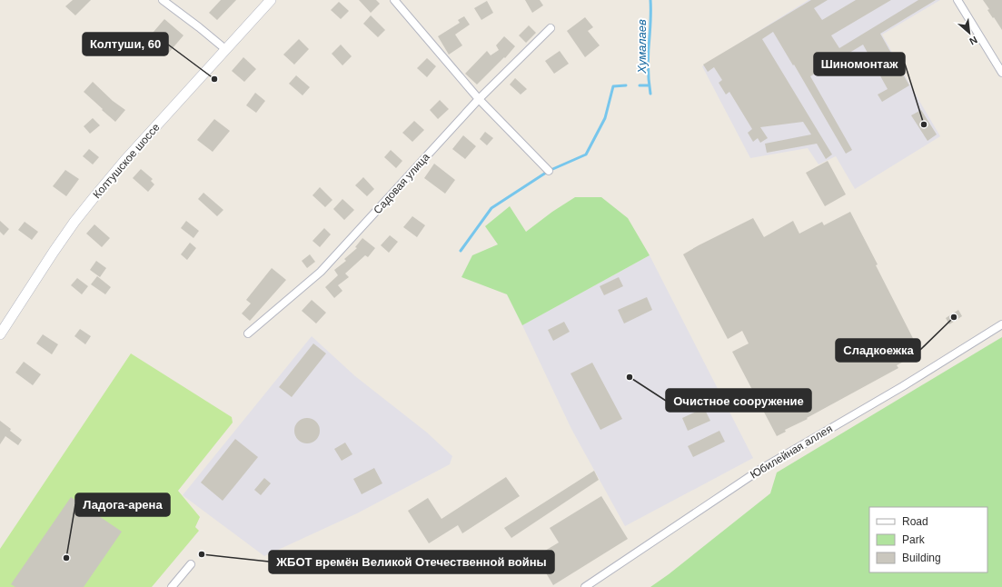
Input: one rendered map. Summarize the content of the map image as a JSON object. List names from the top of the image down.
{
  "streets": {
    "main road": ["Колтушское шоссе"],
    "street": ["Садовая улица", "Юбилейная аллея"]
  },
  "water": ["Хумалаев"],
  "places": [
    "Колтуши, 60",
    "Шиномонтаж",
    "Сладкоежка",
    "Очистное сооружение",
    "ЖБОТ времён Великой Отечественной войны",
    "Ладога-арена"
  ],
  "legend": ["Road", "Park", "Building"],
  "north": "bottom right"
}
